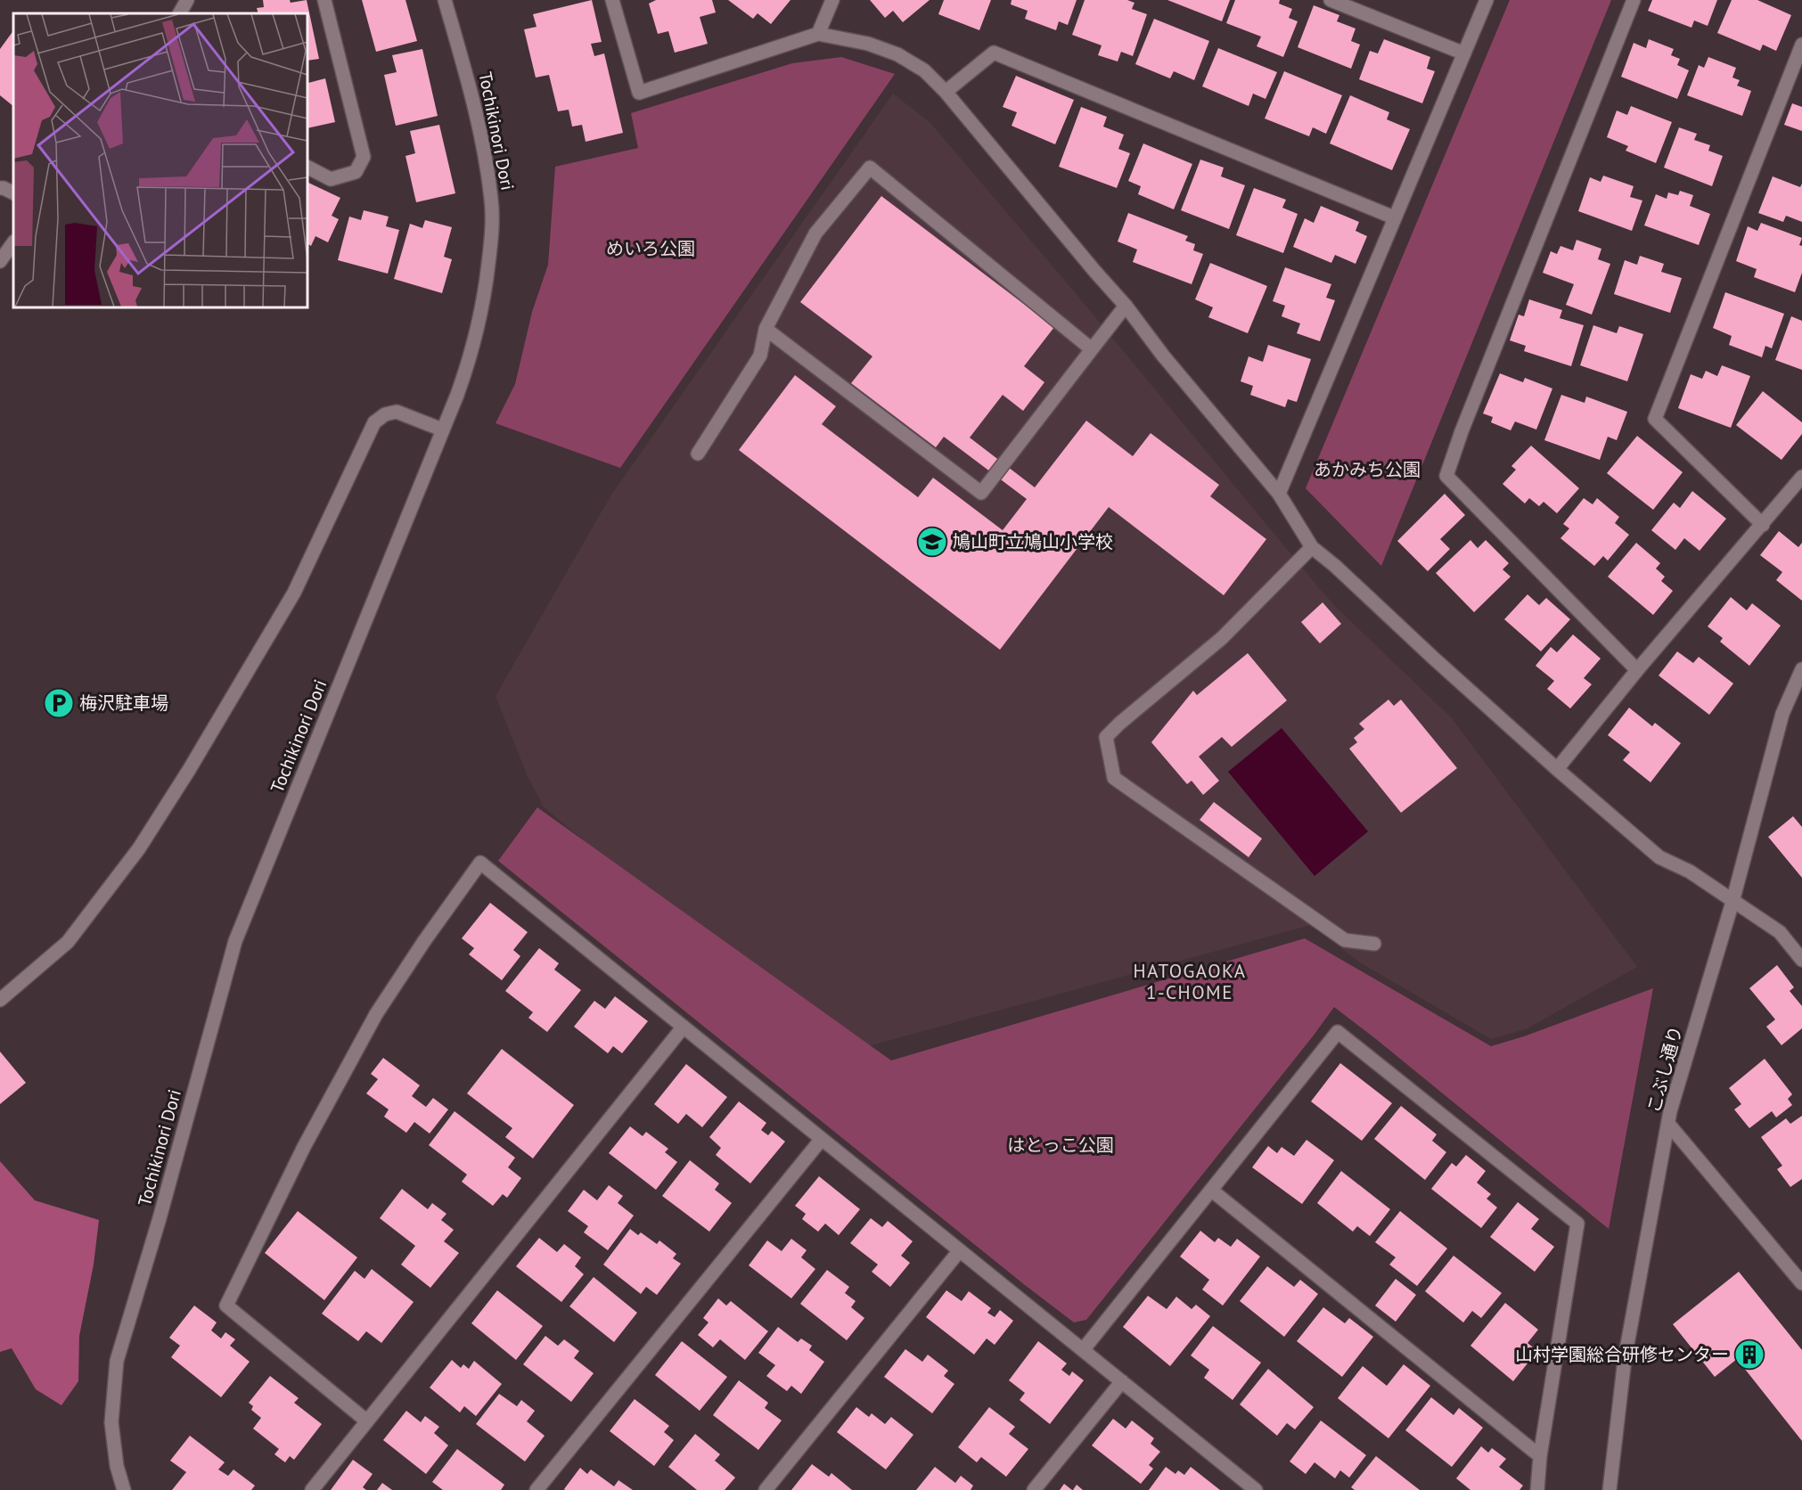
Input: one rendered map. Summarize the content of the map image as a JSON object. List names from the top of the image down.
{
  "streets": {
    "street": ["Tochikinori Dori", "こぶし通り"]
  },
  "districts": ["HATOGAOKA 1-CHOME"],
  "parks": ["めいろ公園", "あかみち公園", "はとっこ公園"],
  "places": {
    "school or university": ["鳩山町立鳩山小学校"],
    "parking": ["梅沢駐車場"],
    "building": ["山村学園総合研修センター"]
  }
}
